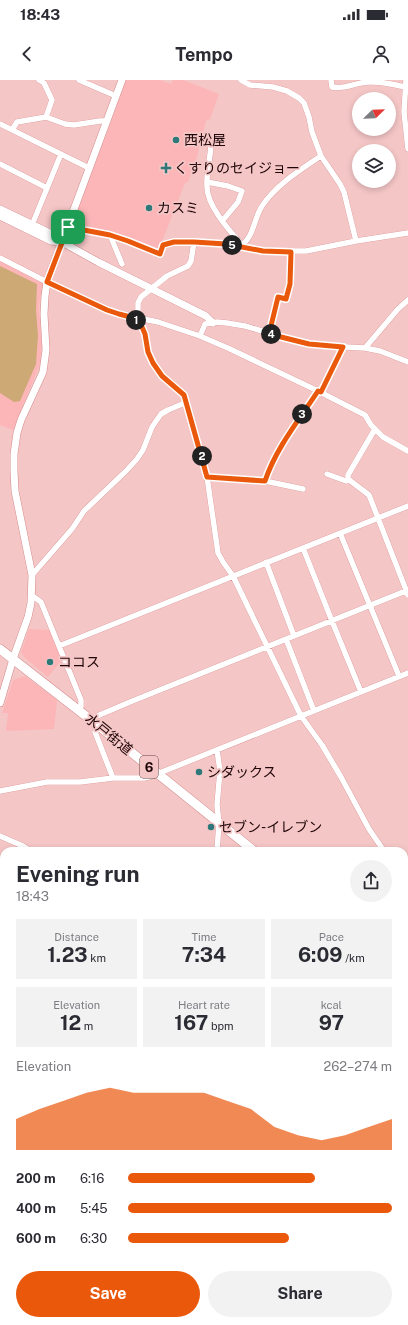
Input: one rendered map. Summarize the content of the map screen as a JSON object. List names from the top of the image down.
{
  "streets": {
    "highway": ["水戸街道", "6"]
  },
  "places": {
    "other": [
      "西松屋",
      "カスミ",
      "ココス",
      "シダックス",
      "セブン-イレブン"
    ],
    "health": ["くすりのセイジョー"]
  },
  "north": "top right",
  "page": {
    "status": "18:43",
    "header": "Tempo",
    "pins": [
      "5",
      "1",
      "4",
      "3",
      "2"
    ],
    "heading": ["Evening run", "18:43"],
    "stats": [
      ["Distance", "1.23 km"],
      ["Time", "7:34"],
      ["Pace", "6:09 /km"],
      ["Elevation", "12 m"],
      ["Heart rate", "167 bpm"],
      ["kcal", "97"]
    ],
    "chart": ["Elevation", "262–274 m"],
    "list": [
      {
        "name": "200 m",
        "note": "6:16"
      },
      {
        "name": "400 m",
        "note": "5:45"
      },
      {
        "name": "600 m",
        "note": "6:30"
      }
    ],
    "buttons": ["Save", "Share"]
  }
}
